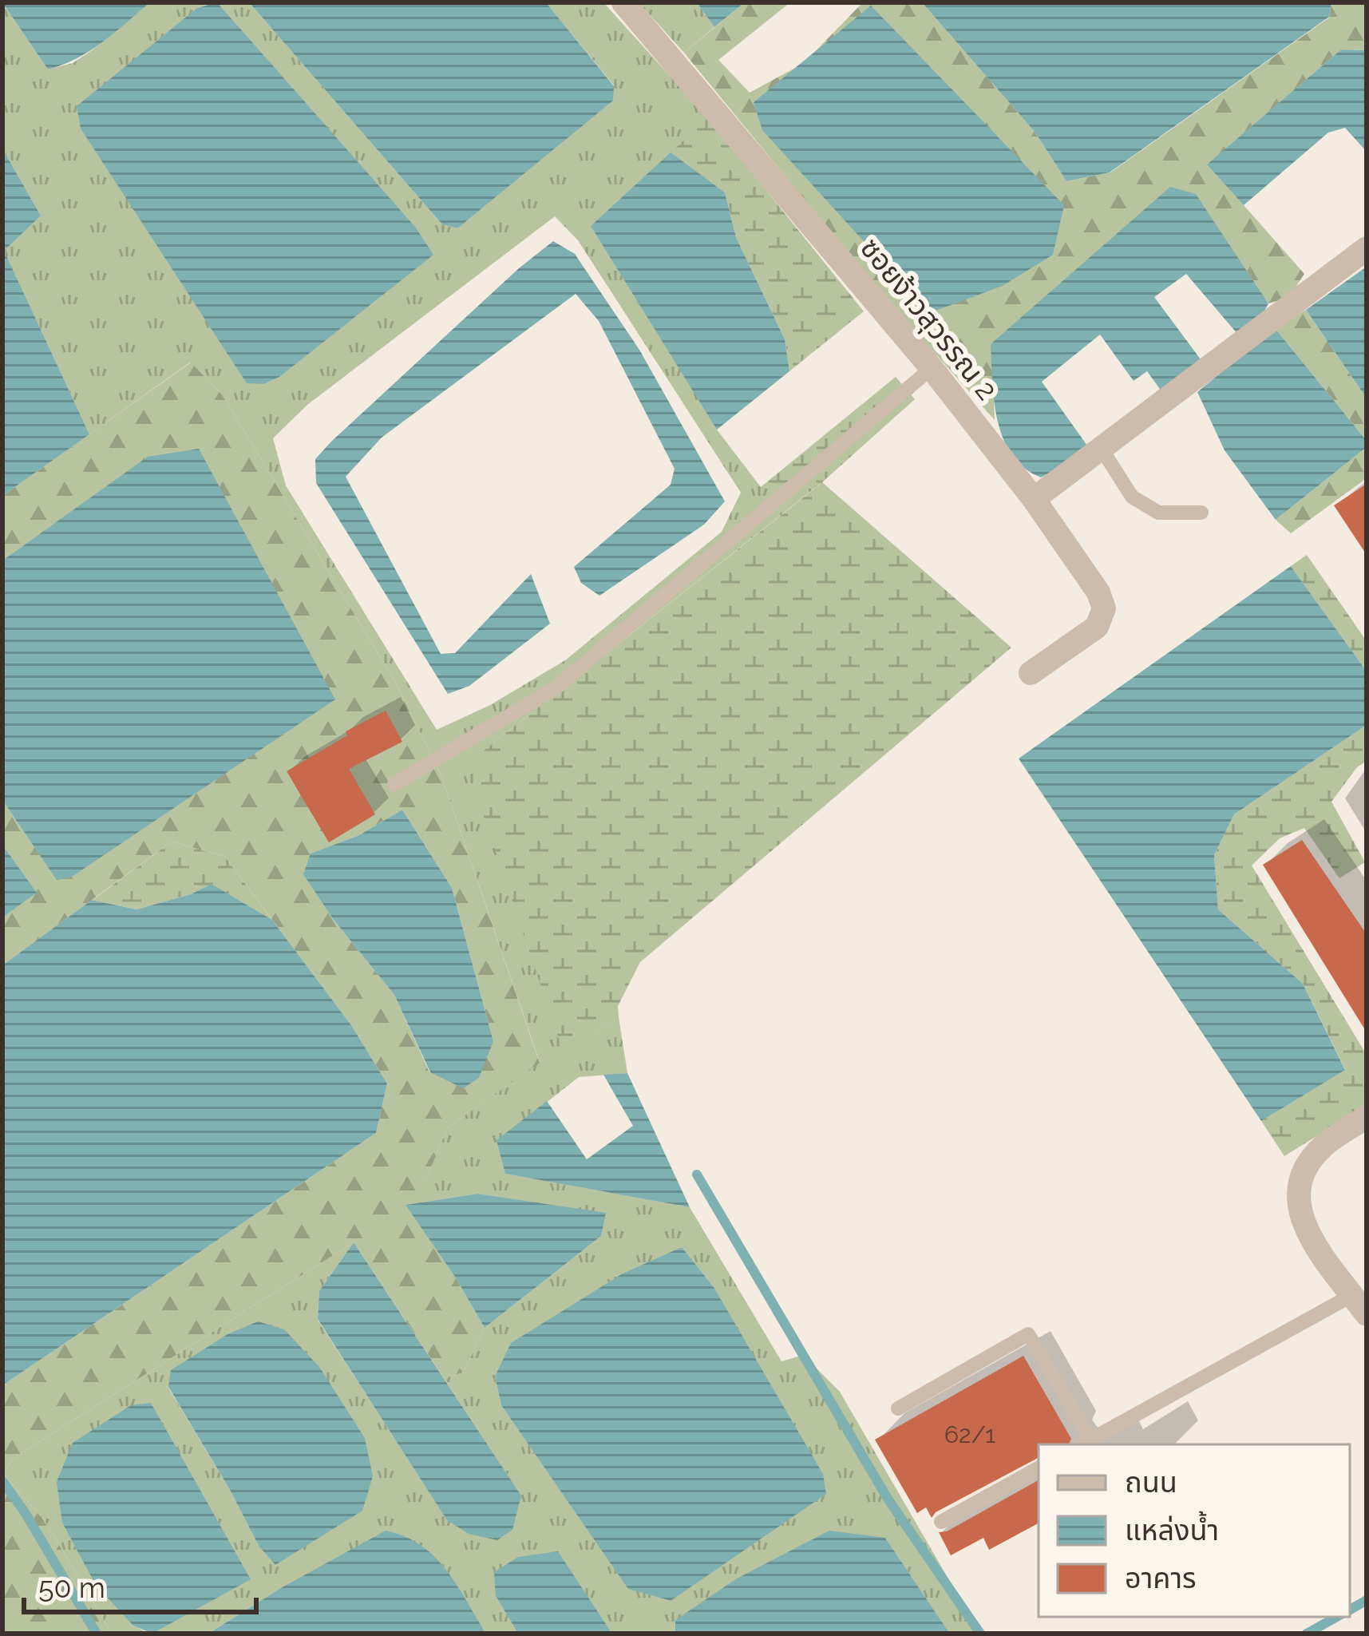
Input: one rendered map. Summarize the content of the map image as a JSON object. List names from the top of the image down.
{
  "streets": {
    "street": ["ซอยง้าวสุวรรณ 2"]
  },
  "house_numbers": ["62/1"],
  "legend": ["ถนน", "แหล่งน้ำ", "อาคาร"],
  "scale_bar": "50 m"
}
